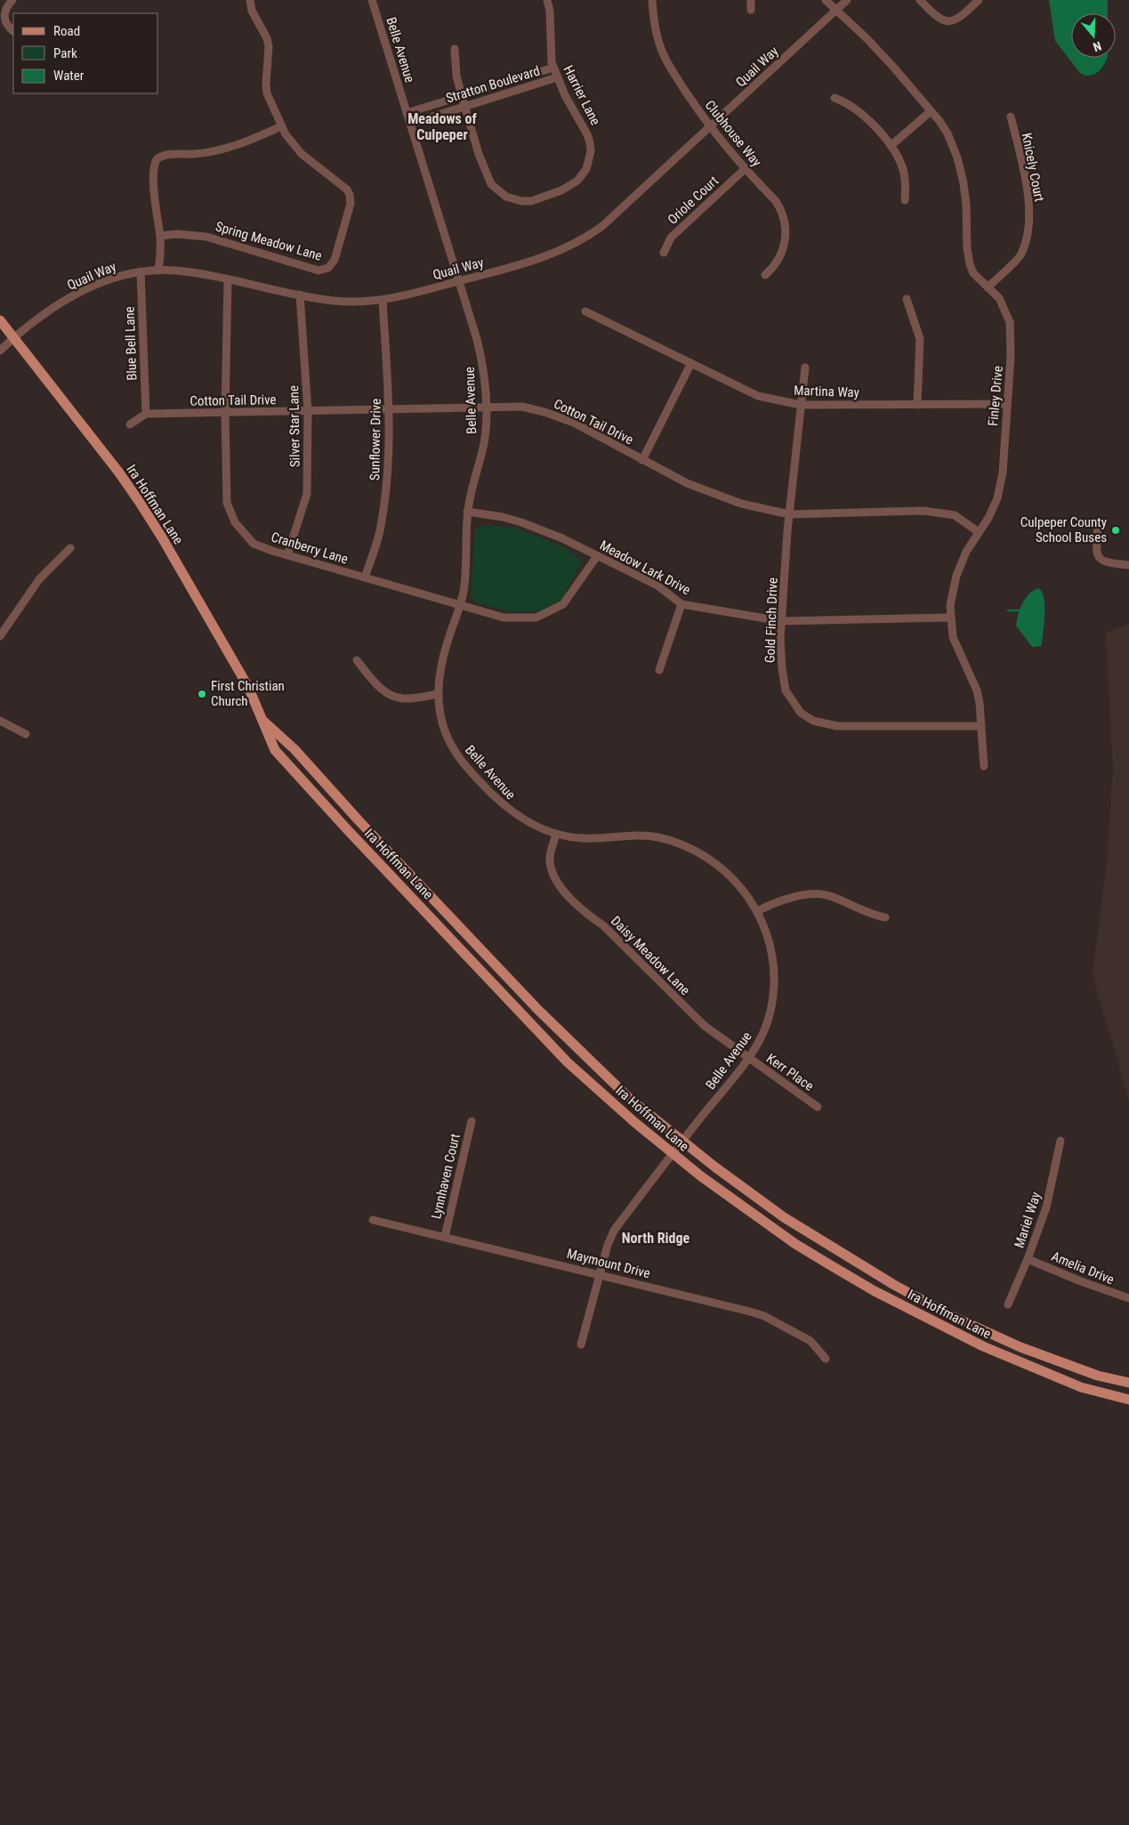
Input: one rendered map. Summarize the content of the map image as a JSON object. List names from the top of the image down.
{
  "streets": {
    "main road": ["Ira Hoffman Lane"],
    "street": [
      "Belle Avenue",
      "Quail Way",
      "Stratton Boulevard",
      "Harrier Lane",
      "Clubhouse Way",
      "Knicely Court",
      "Oriole Court",
      "Spring Meadow Lane",
      "Blue Bell Lane",
      "Martina Way",
      "Finley Drive",
      "Cotton Tail Drive",
      "Silver Star Lane",
      "Sunflower Drive",
      "Cranberry Lane",
      "Meadow Lark Drive",
      "Gold Finch Drive",
      "Daisy Meadow Lane",
      "Kerr Place",
      "Lynnhaven Court",
      "Mariel Way",
      "Maymount Drive",
      "Amelia Drive"
    ]
  },
  "crossings": [
    ["Belle Avenue", "Quail Way"],
    ["Belle Avenue", "Stratton Boulevard"],
    ["Belle Avenue", "Cotton Tail Drive"],
    ["Belle Avenue", "Ira Hoffman Lane"],
    ["Belle Avenue", "Cranberry Lane"],
    ["Belle Avenue", "Meadow Lark Drive"],
    ["Belle Avenue", "Daisy Meadow Lane"],
    ["Belle Avenue", "Kerr Place"],
    ["Belle Avenue", "Maymount Drive"],
    ["Quail Way", "Clubhouse Way"],
    ["Quail Way", "Blue Bell Lane"],
    ["Quail Way", "Finley Drive"],
    ["Quail Way", "Silver Star Lane"],
    ["Quail Way", "Sunflower Drive"],
    ["Quail Way", "Ira Hoffman Lane"],
    ["Quail Way", "Cranberry Lane"],
    ["Stratton Boulevard", "Harrier Lane"],
    ["Clubhouse Way", "Oriole Court"],
    ["Knicely Court", "Finley Drive"],
    ["Blue Bell Lane", "Cotton Tail Drive"],
    ["Martina Way", "Finley Drive"],
    ["Martina Way", "Gold Finch Drive"],
    ["Finley Drive", "Cotton Tail Drive"],
    ["Finley Drive", "Meadow Lark Drive"],
    ["Finley Drive", "Gold Finch Drive"],
    ["Cotton Tail Drive", "Silver Star Lane"],
    ["Cotton Tail Drive", "Sunflower Drive"],
    ["Cotton Tail Drive", "Cranberry Lane"],
    ["Cotton Tail Drive", "Gold Finch Drive"],
    ["Silver Star Lane", "Cranberry Lane"],
    ["Sunflower Drive", "Cranberry Lane"],
    ["Cranberry Lane", "Meadow Lark Drive"],
    ["Meadow Lark Drive", "Gold Finch Drive"],
    ["Daisy Meadow Lane", "Kerr Place"],
    ["Lynnhaven Court", "Maymount Drive"],
    ["Mariel Way", "Amelia Drive"]
  ],
  "districts": ["Meadows of Culpeper", "North Ridge"],
  "places": ["Culpeper County School Buses", "First Christian Church"],
  "legend": ["Road", "Park", "Water"],
  "north": "bottom"
}
